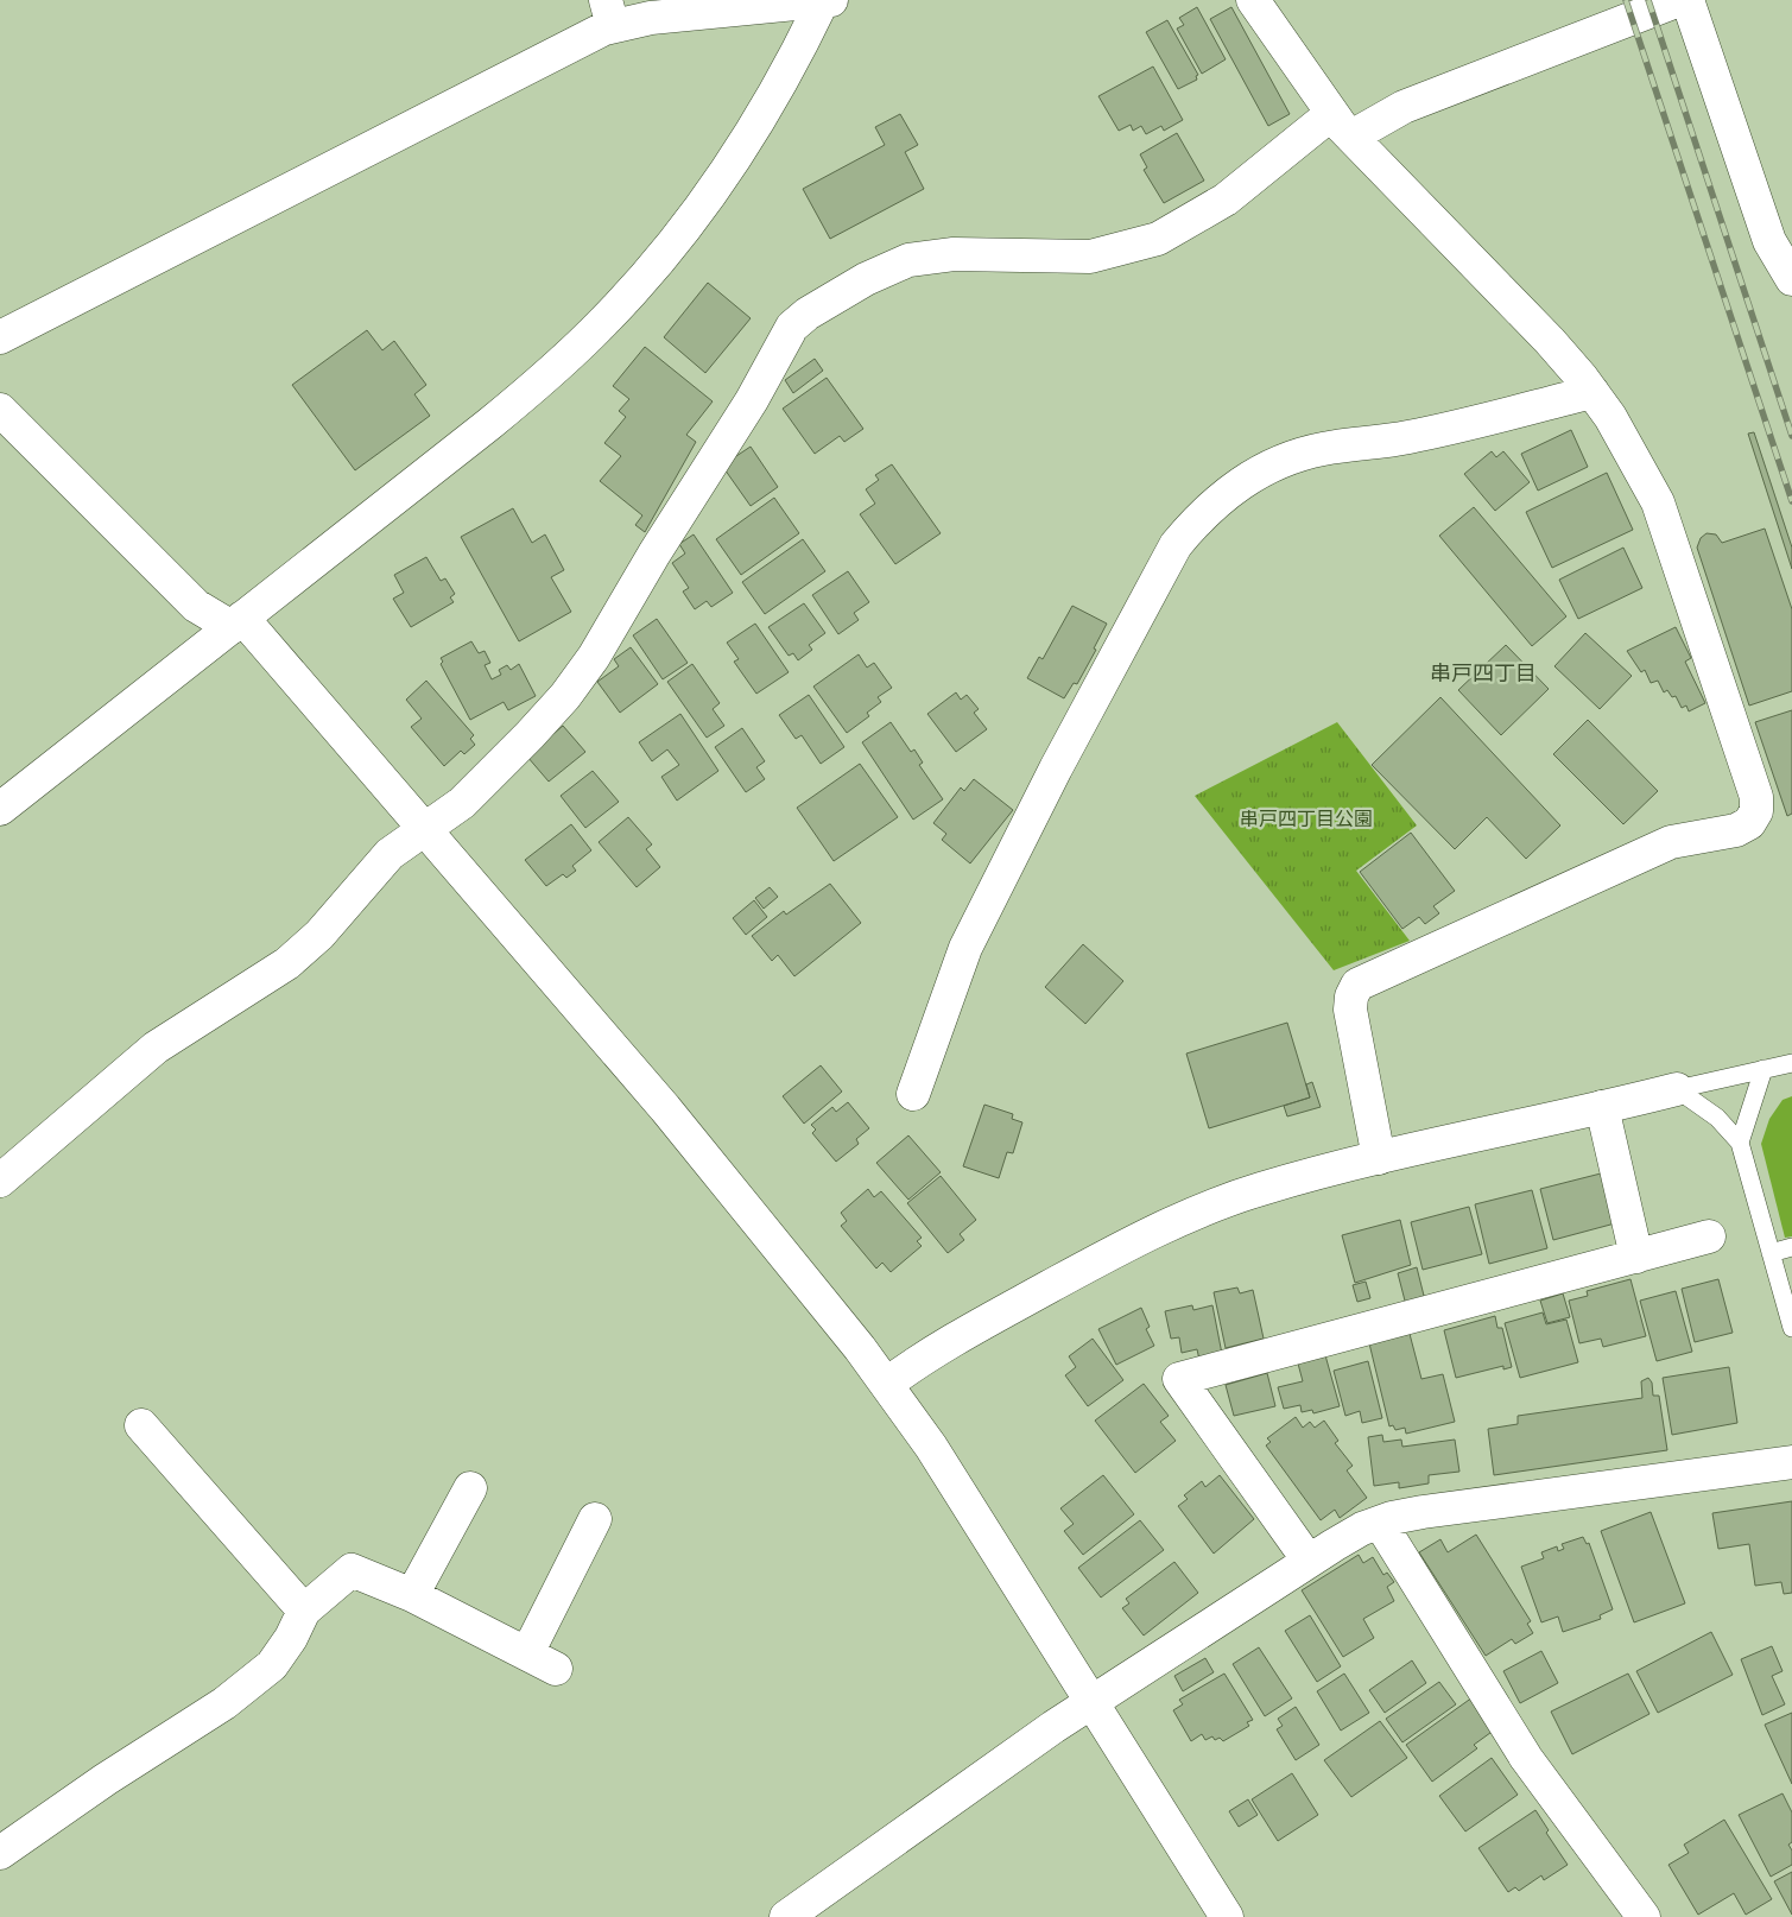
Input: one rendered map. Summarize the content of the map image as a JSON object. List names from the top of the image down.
{
  "districts": ["串戸四丁目"],
  "parks": ["串戸四丁目公園"]
}
